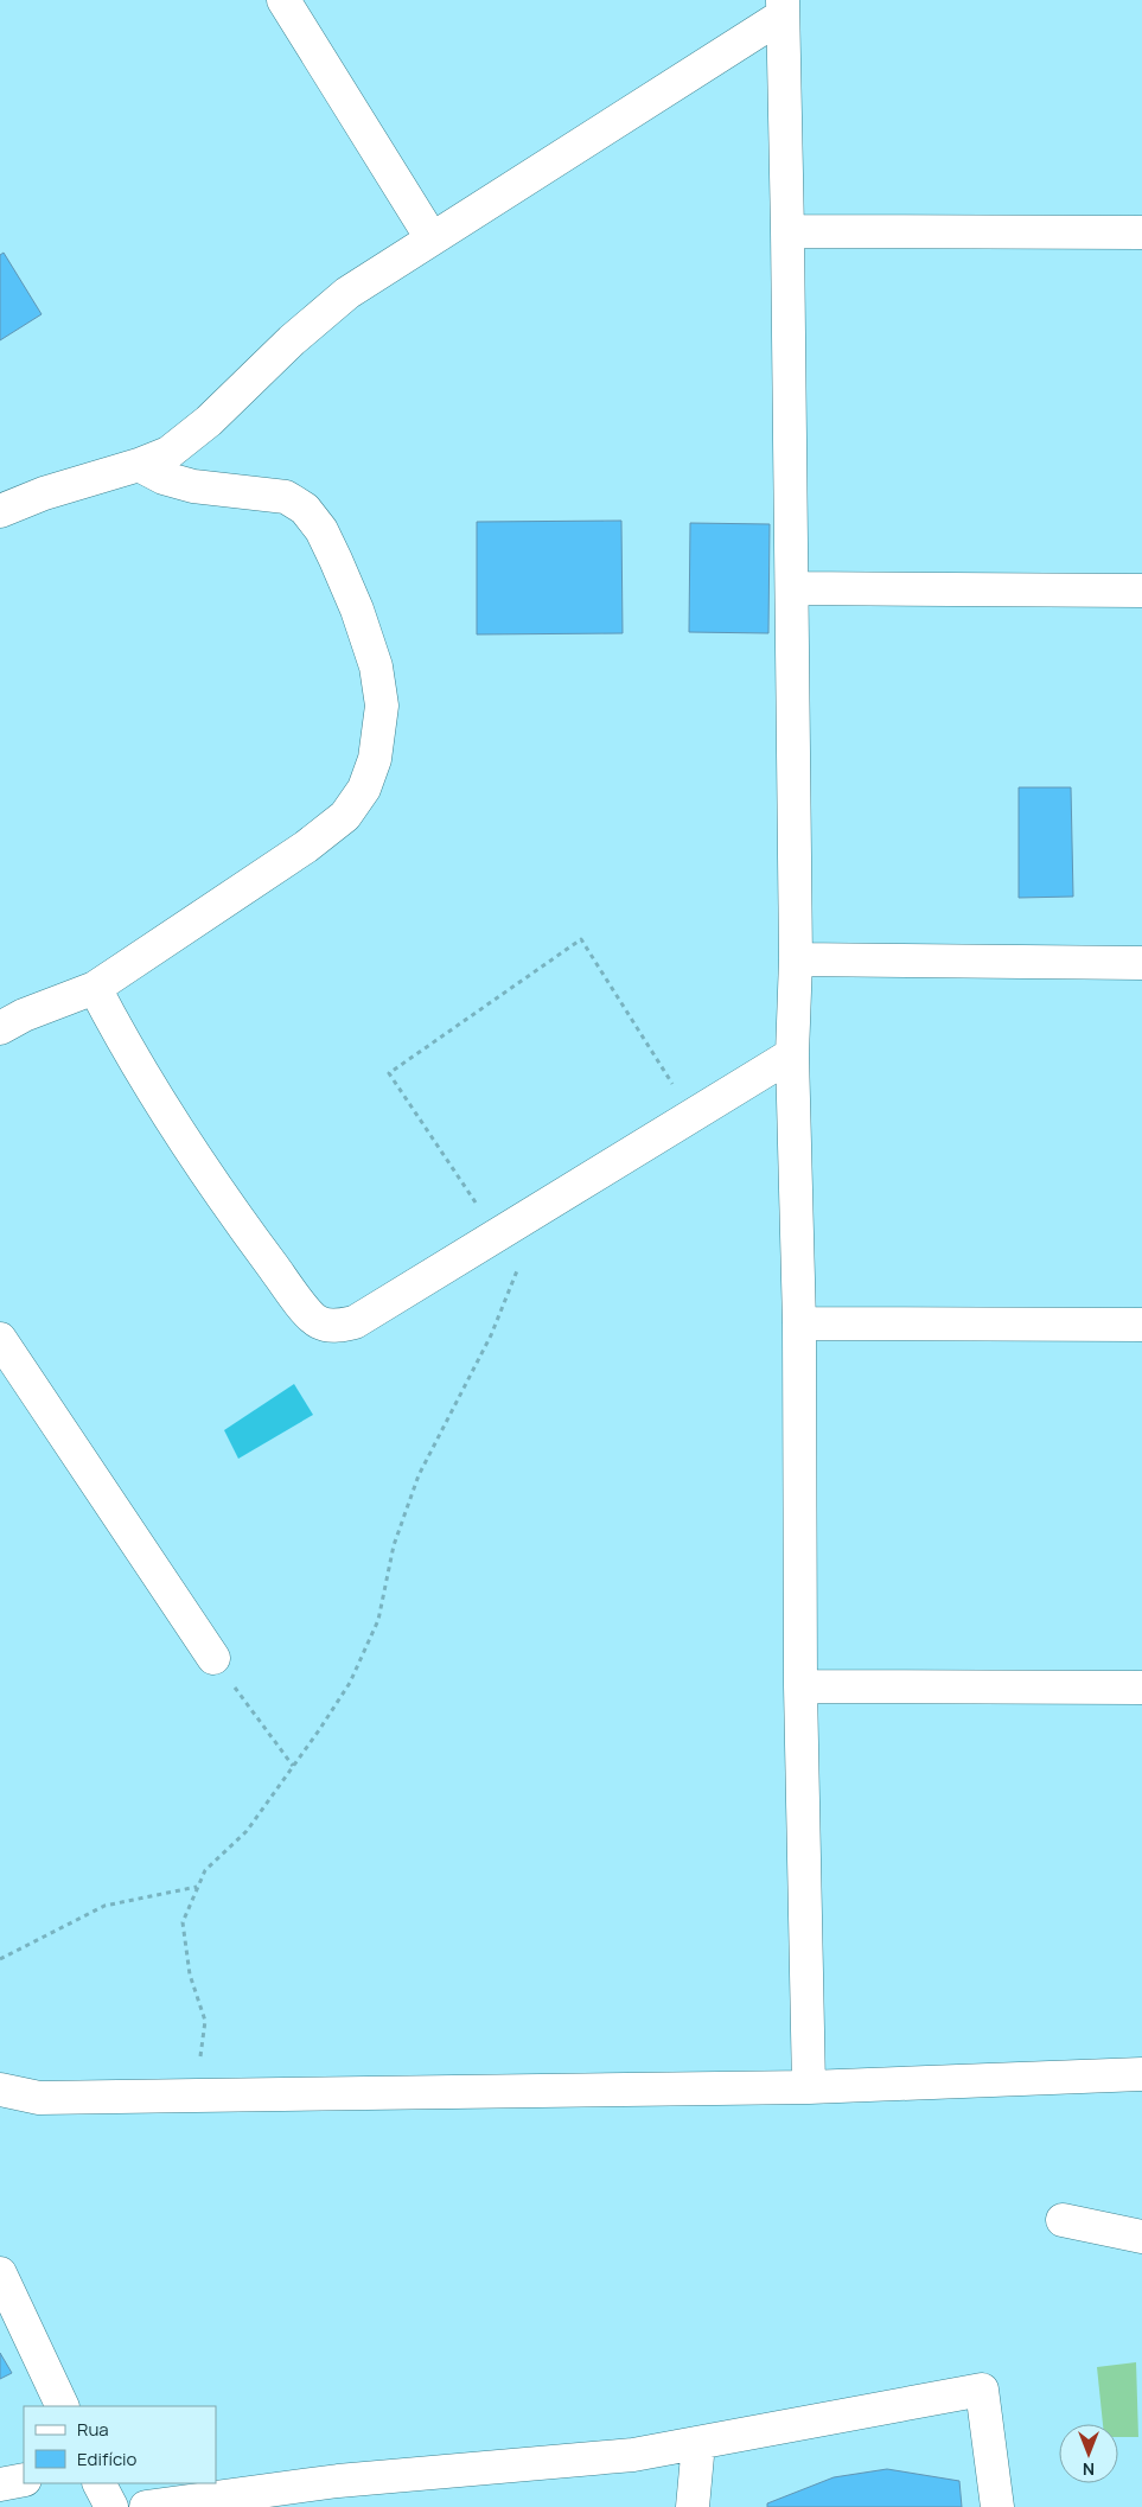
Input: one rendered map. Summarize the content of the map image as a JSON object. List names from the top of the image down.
{
  "legend": ["Rua", "Edifício"],
  "north": "bottom"
}
